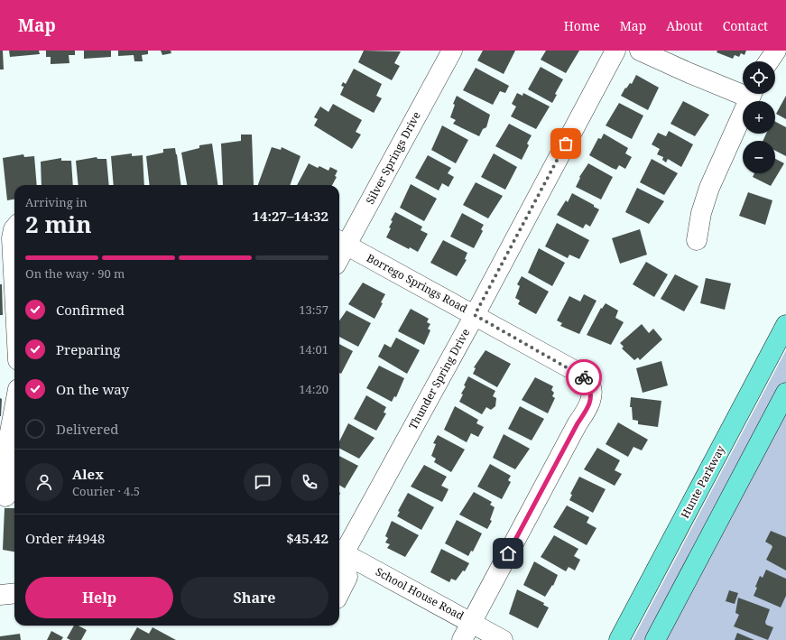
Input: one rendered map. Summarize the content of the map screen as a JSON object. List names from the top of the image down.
{
  "streets": {
    "main road": ["Hunte Parkway"],
    "street": [
      "Silver Springs Drive",
      "Borrego Springs Road",
      "Thunder Spring Drive",
      "School House Road"
    ]
  },
  "crossings": [
    ["Silver Springs Drive", "Borrego Springs Road"],
    ["Borrego Springs Road", "Thunder Spring Drive"],
    ["Borrego Springs Road", "School House Road"]
  ],
  "page": {
    "header": "Map",
    "nav": [
      "Home",
      "Map",
      "About",
      "Contact"
    ],
    "map_buttons": ["+", "−"],
    "heading": ["2 min", "Arriving in", "14:27–14:32"],
    "panel": [
      "Alex",
      "Courier · 4.5",
      "Order #4948",
      "$45.42"
    ],
    "bar": "On the way · 90 m",
    "list": [
      ["Confirmed", "13:57"],
      ["Preparing", "14:01"],
      ["On the way", "14:20"],
      "Delivered"
    ],
    "buttons": ["Help", "Share"]
  }
}
